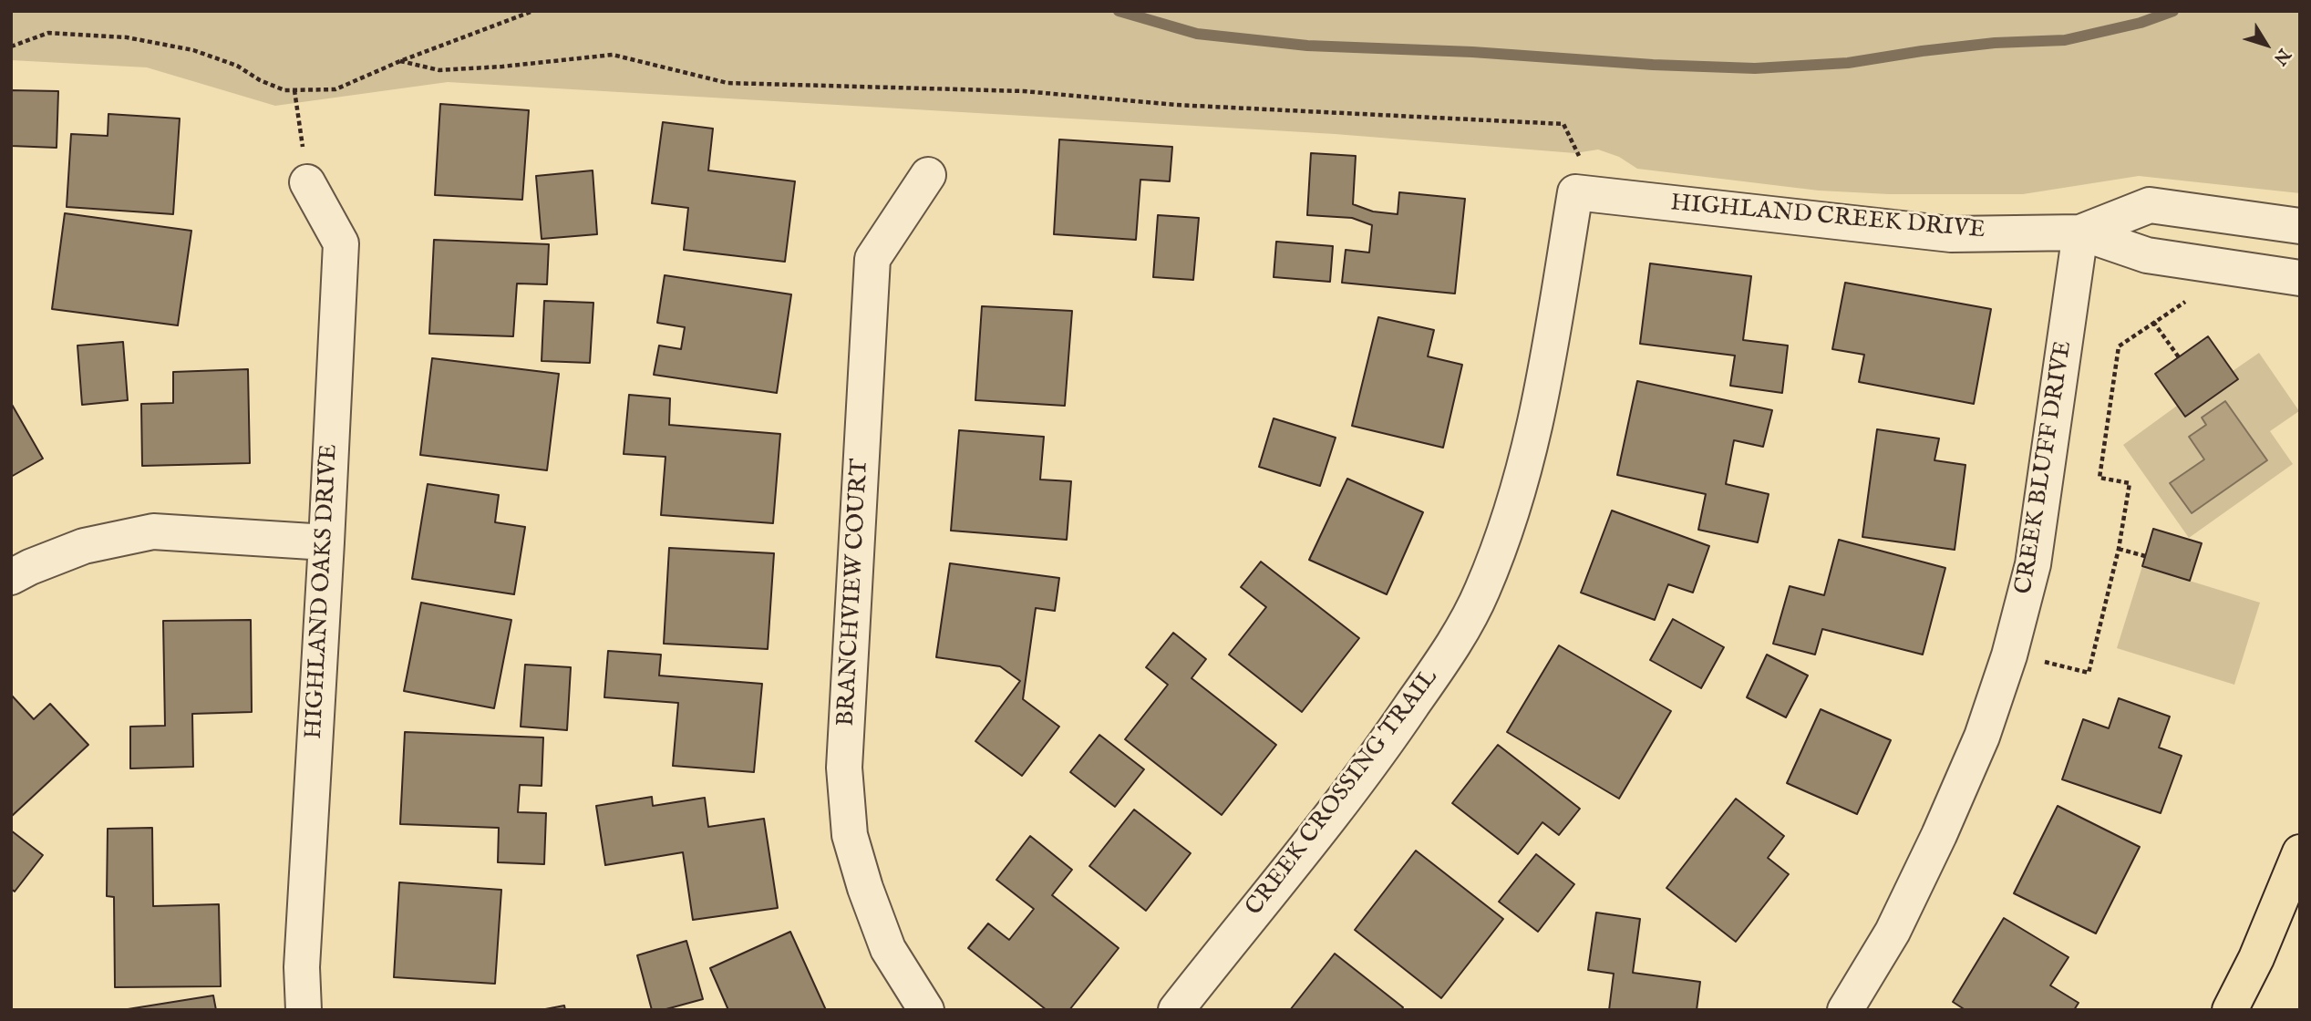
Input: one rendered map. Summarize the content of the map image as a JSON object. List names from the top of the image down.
{
  "streets": {
    "street": [
      "HIGHLAND CREEK DRIVE",
      "CREEK BLUFF DRIVE",
      "HIGHLAND OAKS DRIVE",
      "BRANCHVIEW COURT",
      "CREEK CROSSING TRAIL"
    ]
  },
  "crossings": [
    ["HIGHLAND CREEK DRIVE", "CREEK BLUFF DRIVE"],
    ["HIGHLAND CREEK DRIVE", "CREEK CROSSING TRAIL"]
  ],
  "north": "bottom right"
}
